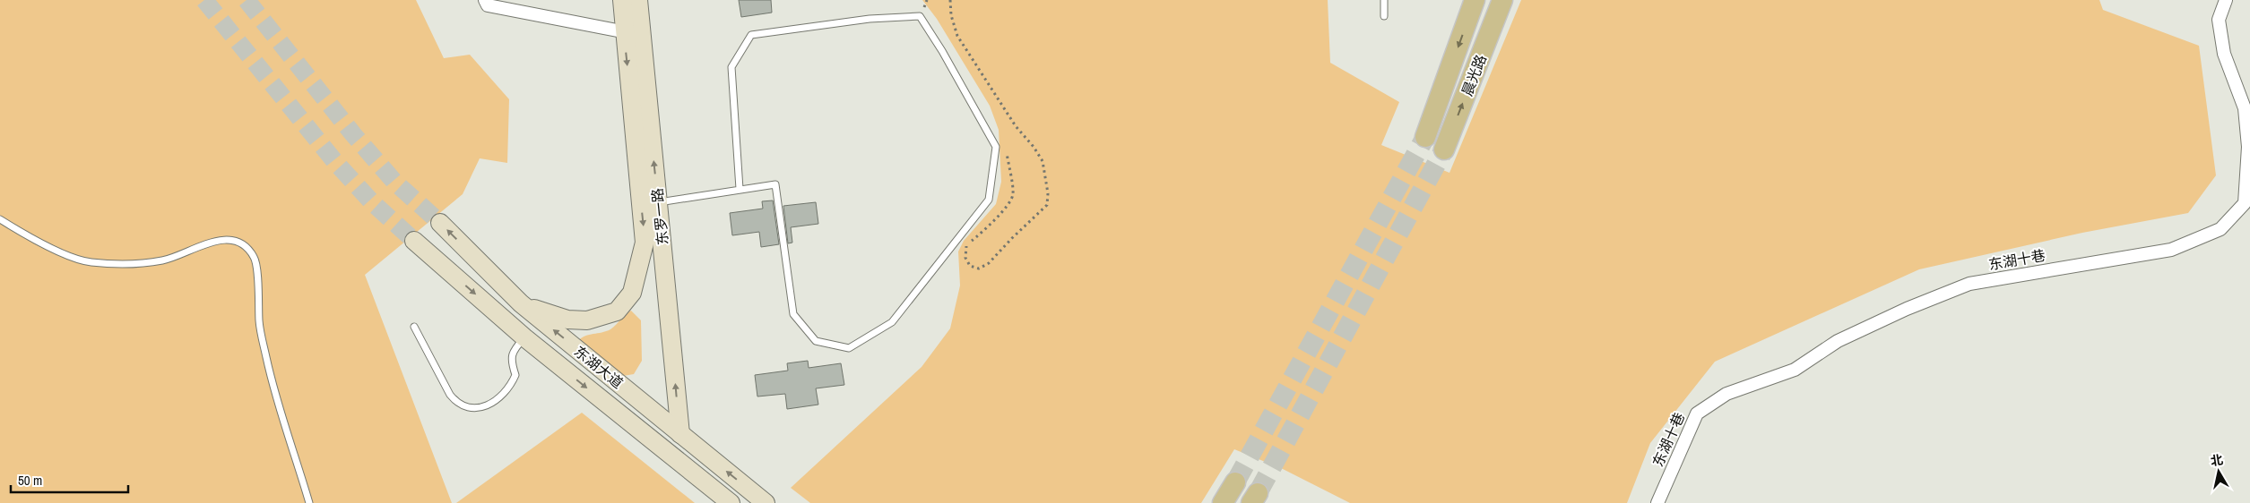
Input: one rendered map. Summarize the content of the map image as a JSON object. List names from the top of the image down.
{
  "streets": {
    "main road": ["晨光路", "东罗一路", "东湖大道"],
    "street": ["东湖十巷"]
  },
  "crossings": [
    ["东罗一路", "东湖大道"]
  ],
  "scale_bar": "50 m",
  "north": "top"
}
